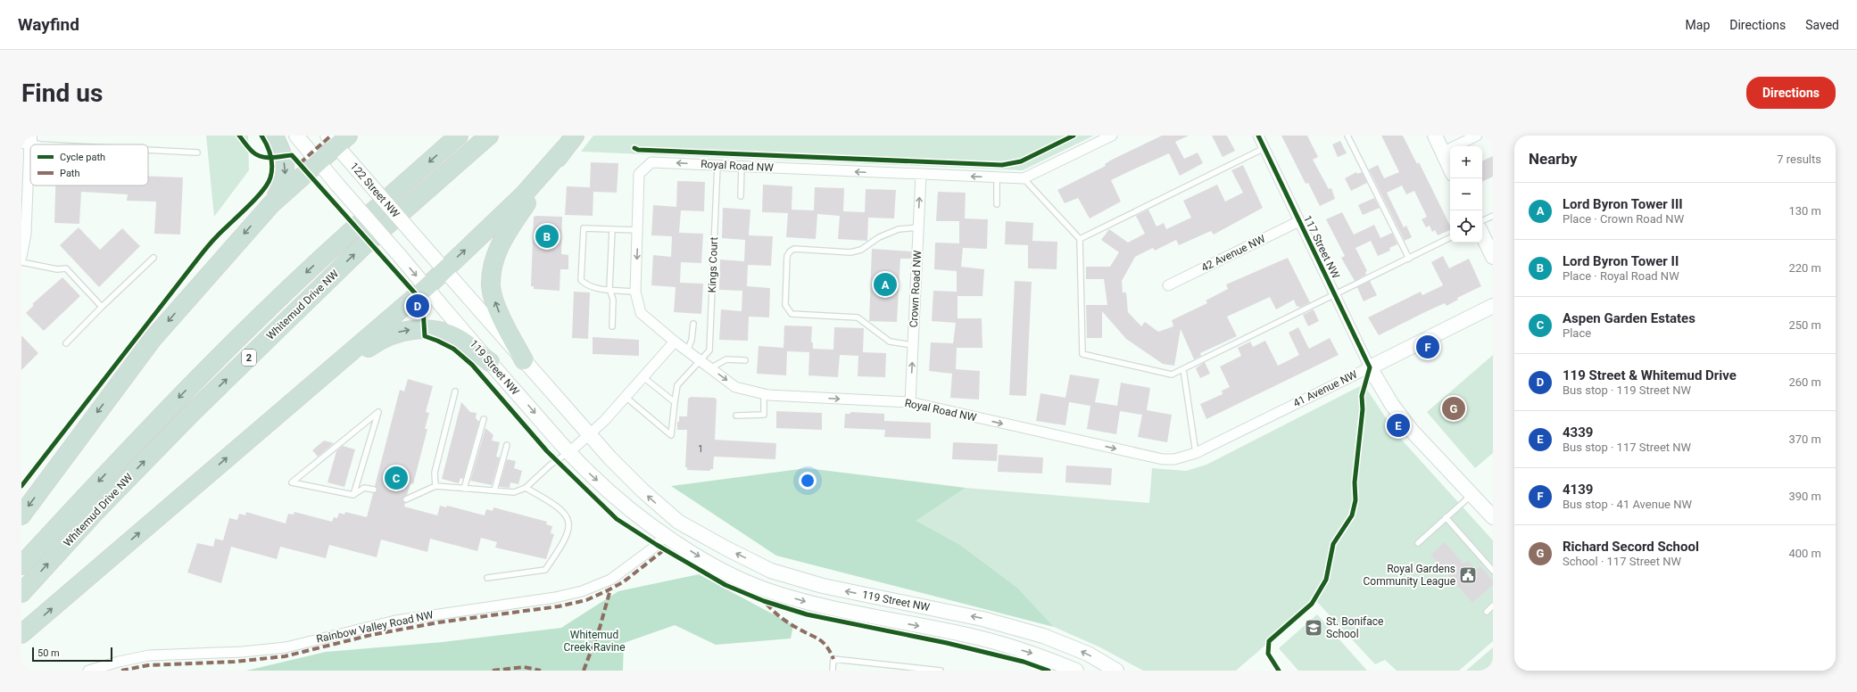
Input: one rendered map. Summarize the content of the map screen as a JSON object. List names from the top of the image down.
{
  "streets": {
    "highway": ["Whitemud Drive NW", "2"],
    "main road": [
      "122 Street NW",
      "117 Street NW",
      "119 Street NW",
      "41 Avenue NW"
    ],
    "street": [
      "Royal Road NW",
      "42 Avenue NW",
      "Crown Road NW",
      "Rainbow Valley Road NW"
    ],
    "lane": ["Kings Court"]
  },
  "crossings": [
    ["Royal Road NW", "Kings Court"],
    ["Royal Road NW", "Crown Road NW"],
    ["Royal Road NW", "41 Avenue NW"],
    ["122 Street NW", "119 Street NW"],
    ["117 Street NW", "42 Avenue NW"],
    ["117 Street NW", "41 Avenue NW"],
    ["119 Street NW", "Rainbow Valley Road NW"]
  ],
  "one_way": ["Crown Road NW"],
  "parks": ["Whitemud Creek Ravine"],
  "places": {
    "public building": ["Royal Gardens Community League"],
    "school or university": ["St. Boniface School"]
  },
  "house_numbers": ["1"],
  "legend": ["Cycle path", "Path"],
  "scale_bar": "50 m",
  "page": {
    "header": "Wayfind",
    "nav": ["Map", "Directions", "Saved"],
    "buttons": "Directions",
    "title": "Find us",
    "heading": ["Nearby", "7 results"],
    "map_buttons": ["+", "−"],
    "list": [
      {
        "mark": "A",
        "name": "Lord Byron Tower III",
        "note": "Place · Crown Road NW",
        "value": "130 m"
      },
      {
        "mark": "B",
        "name": "Lord Byron Tower II",
        "note": "Place · Royal Road NW",
        "value": "220 m"
      },
      {
        "mark": "C",
        "name": "Aspen Garden Estates",
        "note": "Place",
        "value": "250 m"
      },
      {
        "mark": "D",
        "name": "119 Street & Whitemud Drive",
        "note": "Bus stop · 119 Street NW",
        "value": "260 m"
      },
      {
        "mark": "E",
        "name": "4339",
        "note": "Bus stop · 117 Street NW",
        "value": "370 m"
      },
      {
        "mark": "F",
        "name": "4139",
        "note": "Bus stop · 41 Avenue NW",
        "value": "390 m"
      },
      {
        "mark": "G",
        "name": "Richard Secord School",
        "note": "School · 117 Street NW",
        "value": "400 m"
      }
    ],
    "pins": [
      "B",
      "A",
      "D",
      "F",
      "G",
      "E",
      "C"
    ],
    "scale": "50 m"
  }
}
